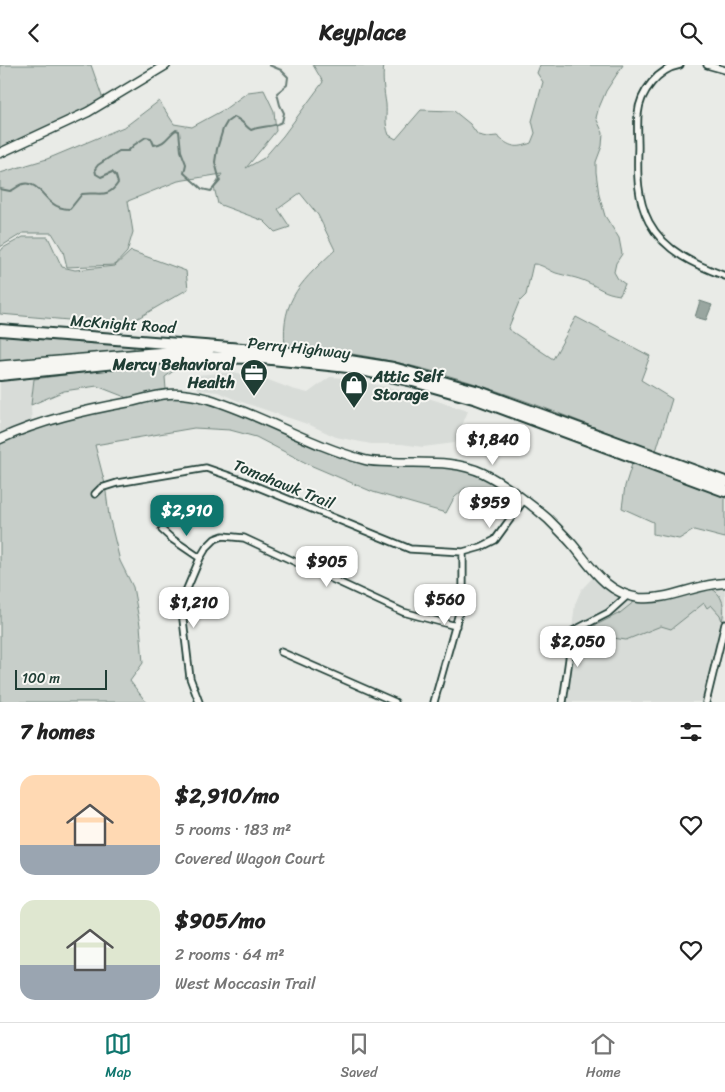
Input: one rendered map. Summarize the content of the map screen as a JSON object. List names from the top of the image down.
{
  "streets": {
    "highway": ["McKnight Road", "Perry Highway"],
    "street": ["Tomahawk Trail"]
  },
  "crossings": [
    ["McKnight Road", "Perry Highway"]
  ],
  "places": {
    "office": ["Mercy Behavioral Health"],
    "shop": ["Attic Self Storage"]
  },
  "scale_bar": "100 m",
  "page": {
    "header": "Keyplace",
    "price": [
      "$1,840",
      "$959",
      "$2,910",
      "$905",
      "$560",
      "$1,210",
      "$2,050"
    ],
    "scale": "100 m",
    "heading": "7 homes",
    "list": [
      {
        "name": "$2,910/mo",
        "note": "5 rooms · 183 m² · Covered Wagon Court"
      },
      {
        "name": "$905/mo",
        "note": "2 rooms · 64 m² · West Moccasin Trail"
      }
    ],
    "tabs": ["Map", "Saved", "Home"]
  }
}
